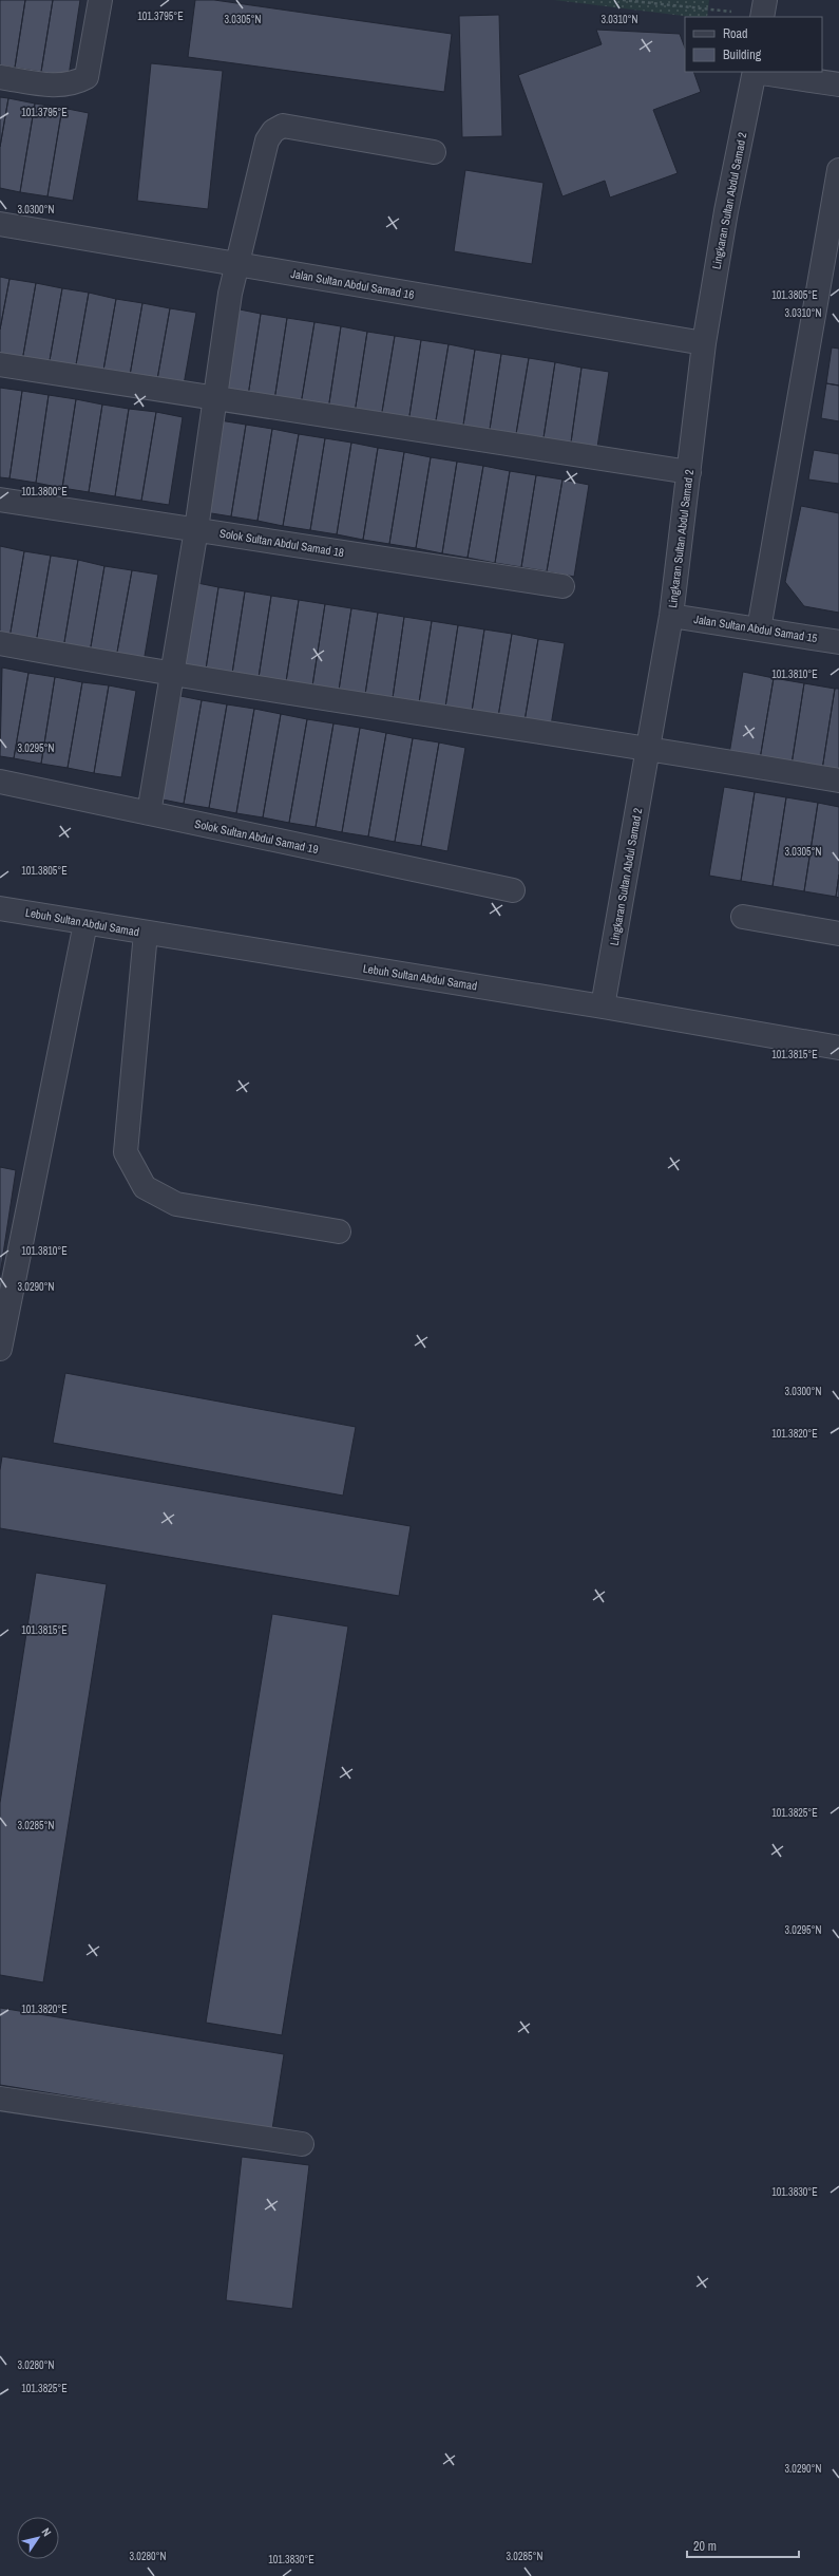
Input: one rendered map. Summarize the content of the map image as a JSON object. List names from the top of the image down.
{
  "streets": {
    "street": [
      "Lingkaran Sultan Abdul Samad 2",
      "Jalan Sultan Abdul Samad 16",
      "Solok Sultan Abdul Samad 18",
      "Jalan Sultan Abdul Samad 15",
      "Solok Sultan Abdul Samad 19",
      "Lebuh Sultan Abdul Samad"
    ]
  },
  "crossings": [
    ["Lingkaran Sultan Abdul Samad 2", "Jalan Sultan Abdul Samad 16"],
    ["Lingkaran Sultan Abdul Samad 2", "Jalan Sultan Abdul Samad 15"],
    ["Lingkaran Sultan Abdul Samad 2", "Lebuh Sultan Abdul Samad"]
  ],
  "legend": ["Road", "Building"],
  "scale_bar": "20 m",
  "north": "top right",
  "coordinates": [
    "101.3795°E",
    "3.0305°N",
    "3.0310°N",
    "3.0300°N",
    "101.3805°E",
    "101.3800°E",
    "101.3810°E",
    "3.0295°N",
    "101.3815°E",
    "3.0290°N",
    "101.3820°E",
    "101.3825°E",
    "3.0285°N",
    "101.3830°E",
    "3.0280°N"
  ]
}
